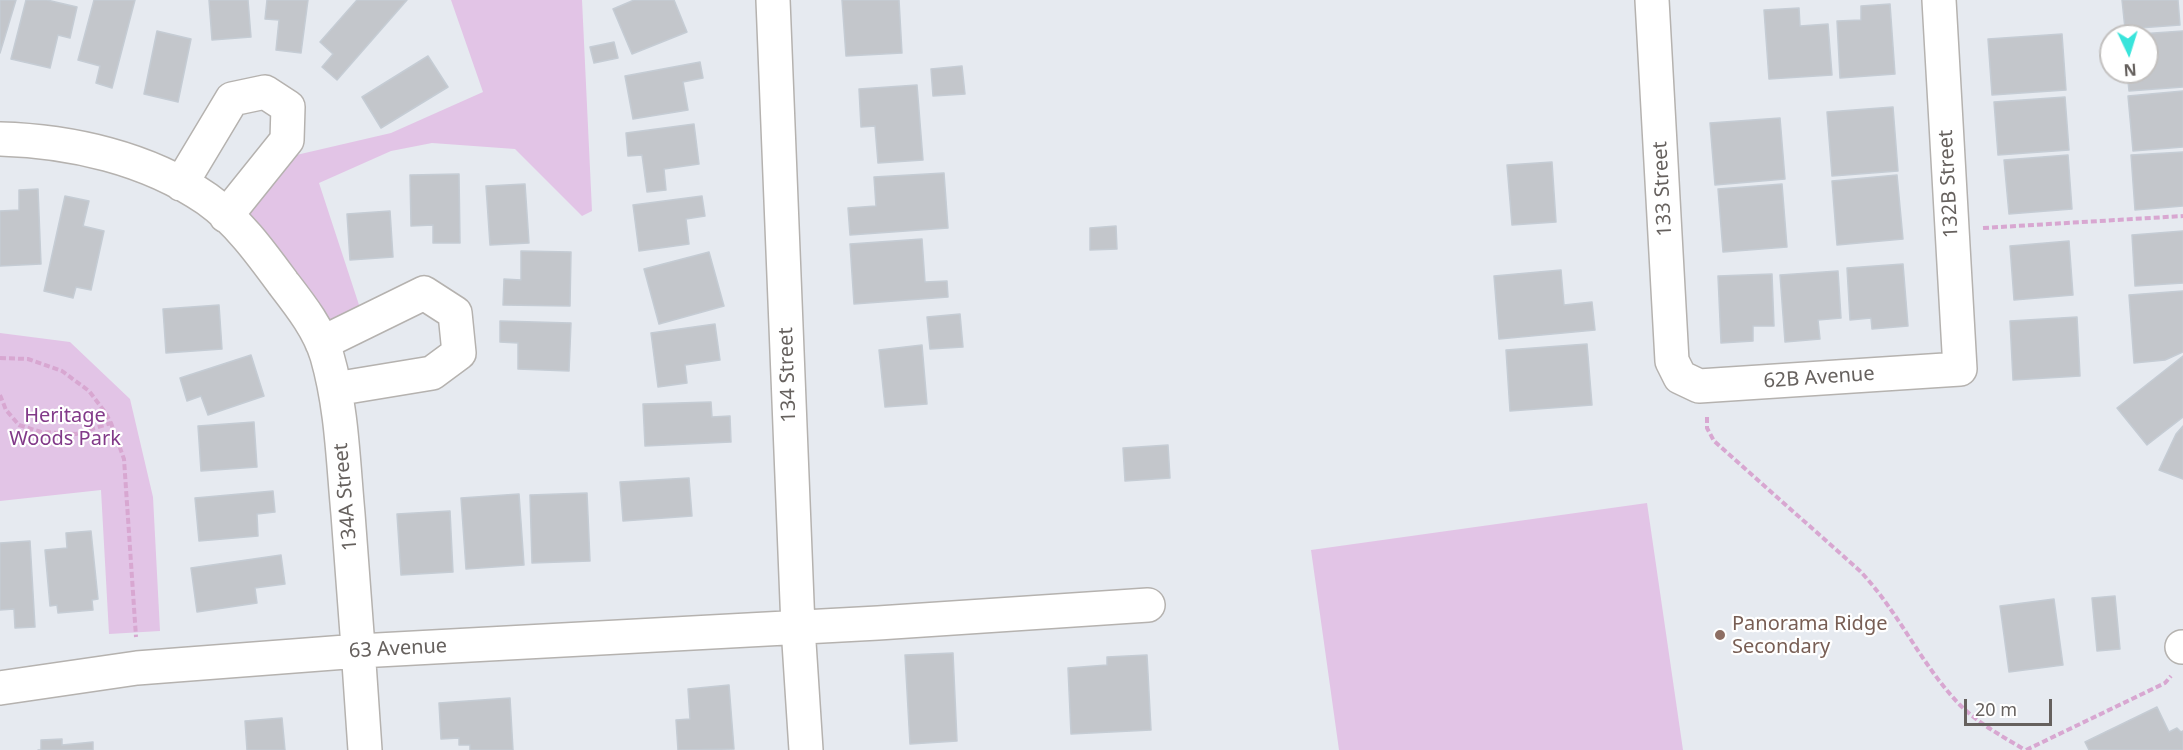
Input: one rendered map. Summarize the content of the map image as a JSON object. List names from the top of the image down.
{
  "streets": {
    "street": [
      "132B Street",
      "133 Street",
      "134 Street",
      "62B Avenue",
      "134A Street",
      "63 Avenue"
    ]
  },
  "crossings": [
    ["132B Street", "62B Avenue"],
    ["133 Street", "62B Avenue"],
    ["134 Street", "63 Avenue"],
    ["134A Street", "63 Avenue"]
  ],
  "parks": ["Heritage Woods Park"],
  "places": ["Panorama Ridge Secondary"],
  "scale_bar": "20 m",
  "north": "bottom"
}
